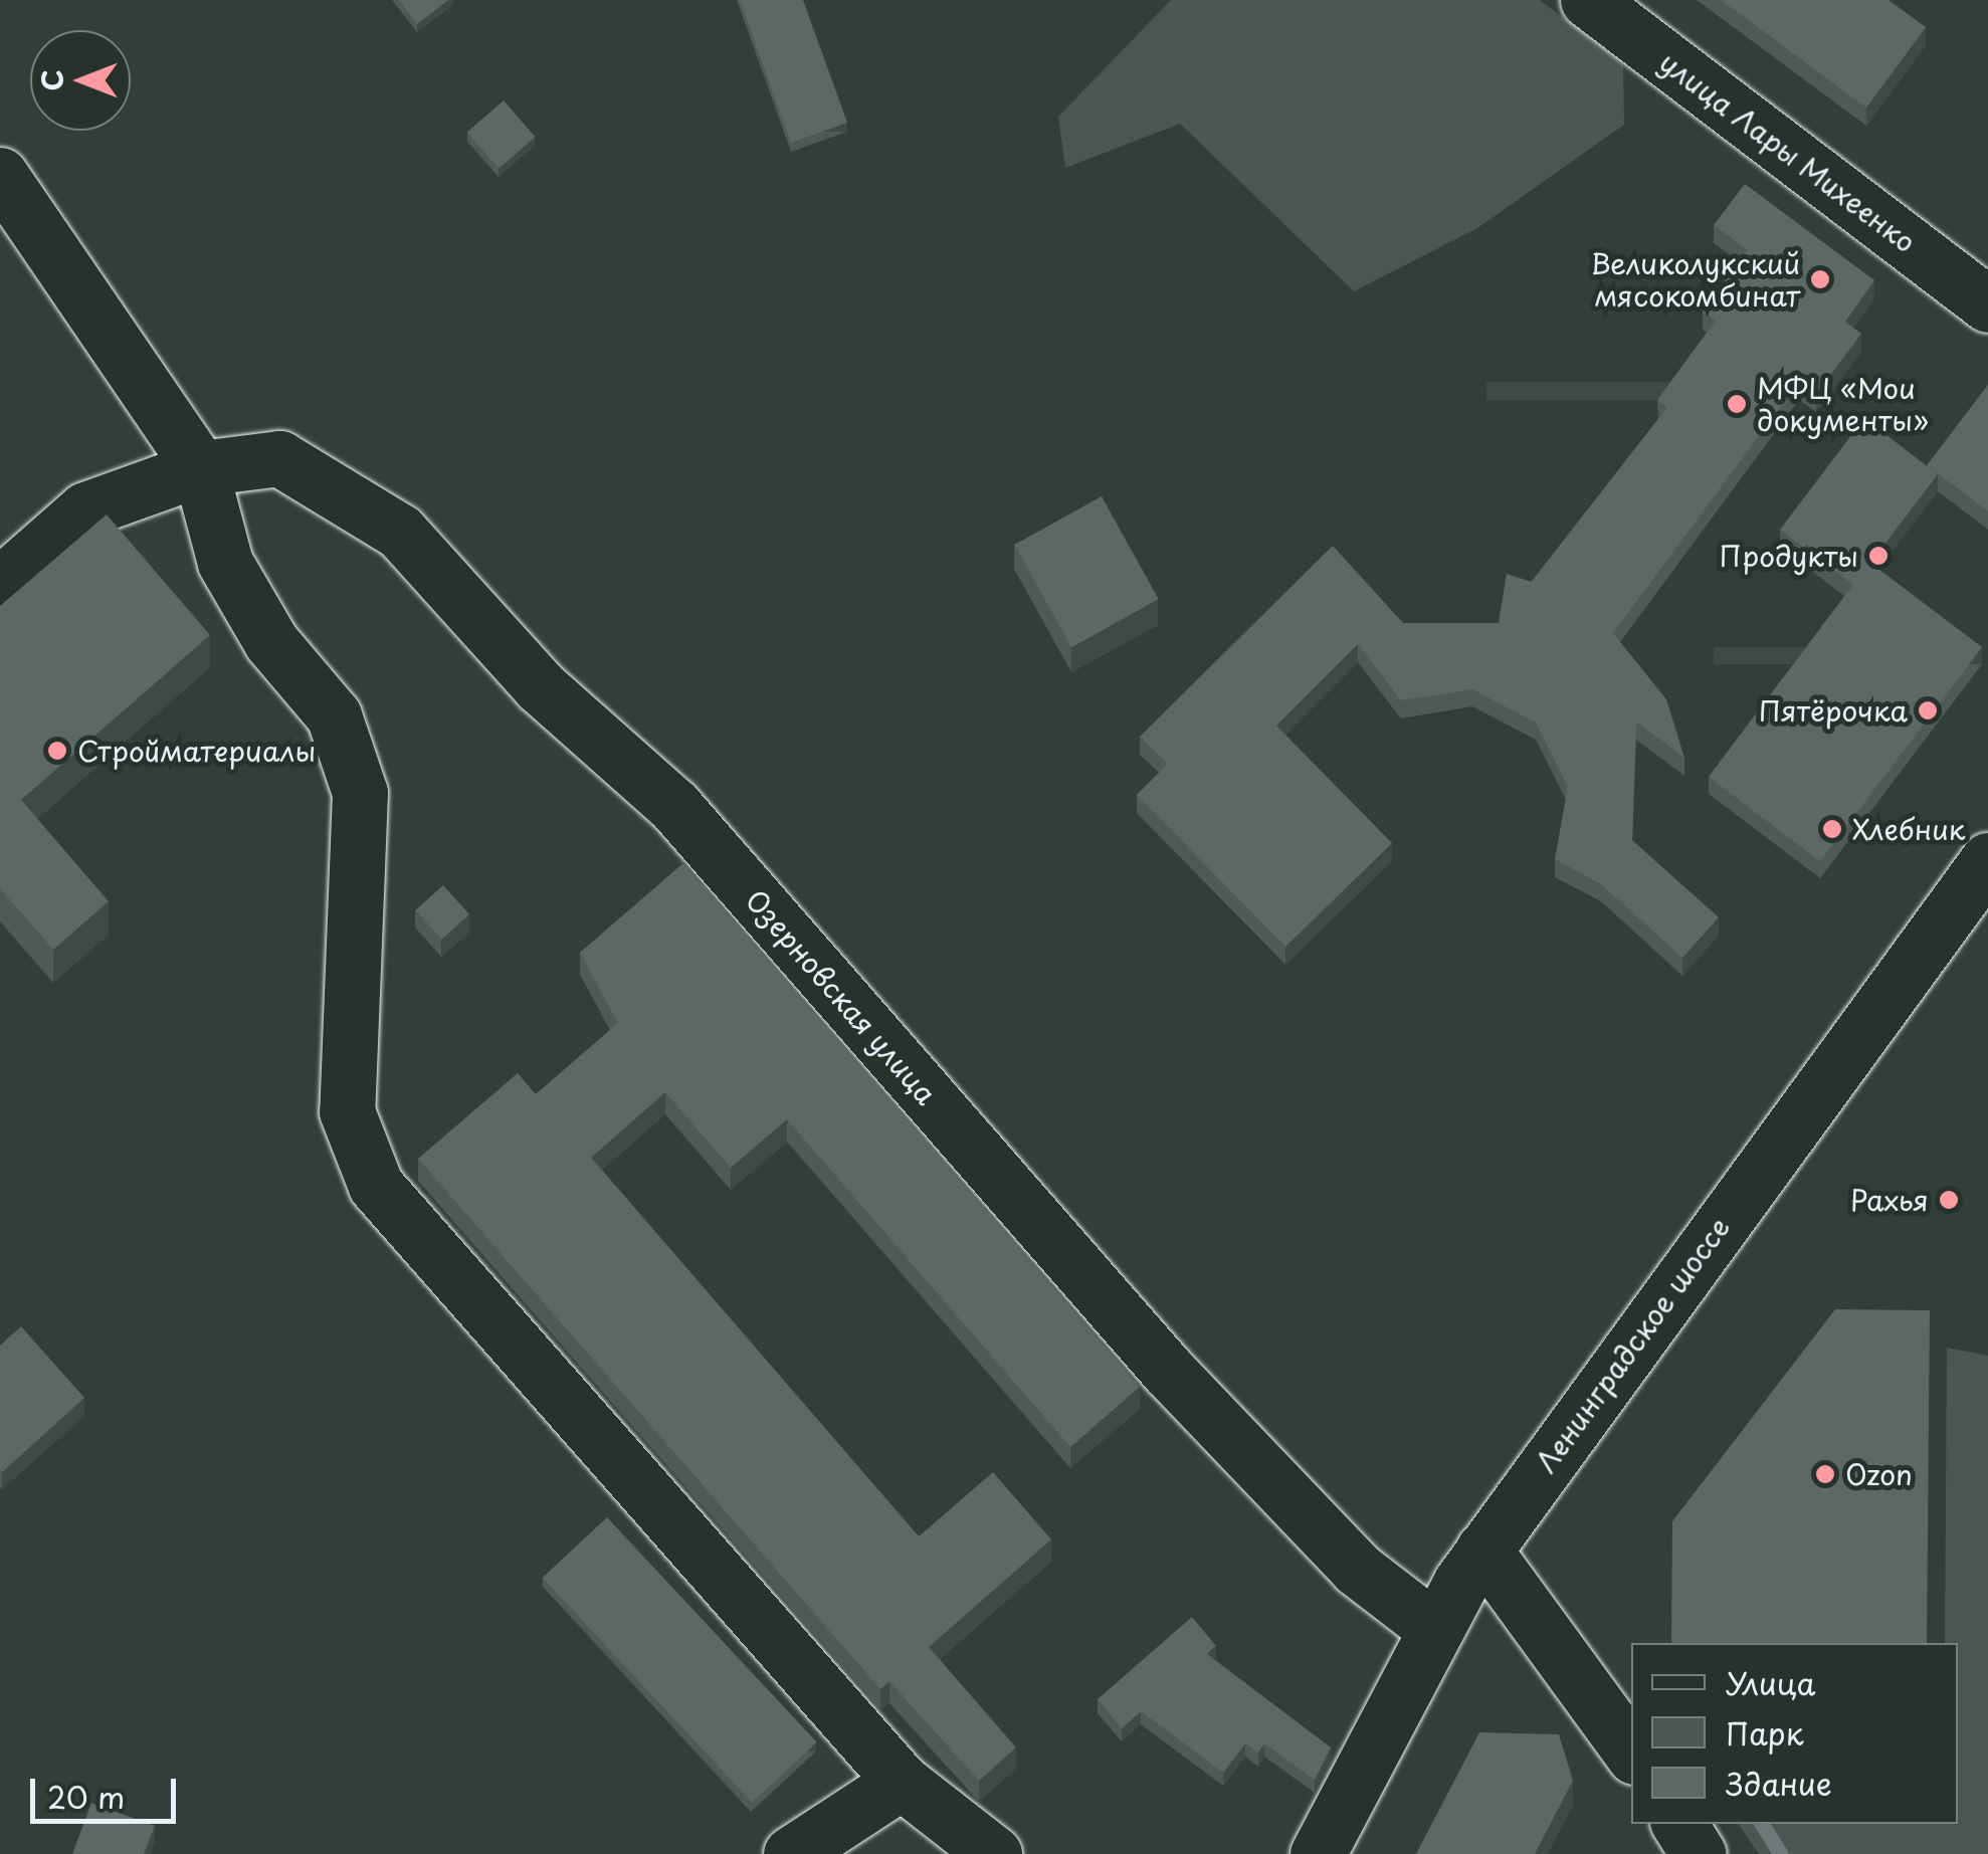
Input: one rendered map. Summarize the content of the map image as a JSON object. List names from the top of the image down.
{
  "streets": {
    "street": ["улица Лары Михеенко", "Озерновская улица", "Ленинградское шоссе"]
  },
  "crossings": [
    ["Озерновская улица", "Ленинградское шоссе"]
  ],
  "places": [
    "Великолукский мясокомбинат",
    "МФЦ «Мои документы»",
    "Продукты",
    "Пятёрочка",
    "Стройматериалы",
    "Хлебник",
    "Рахья",
    "Ozon"
  ],
  "legend": ["Улица", "Парк", "Здание"],
  "scale_bar": "20 m",
  "north": "left"
}
